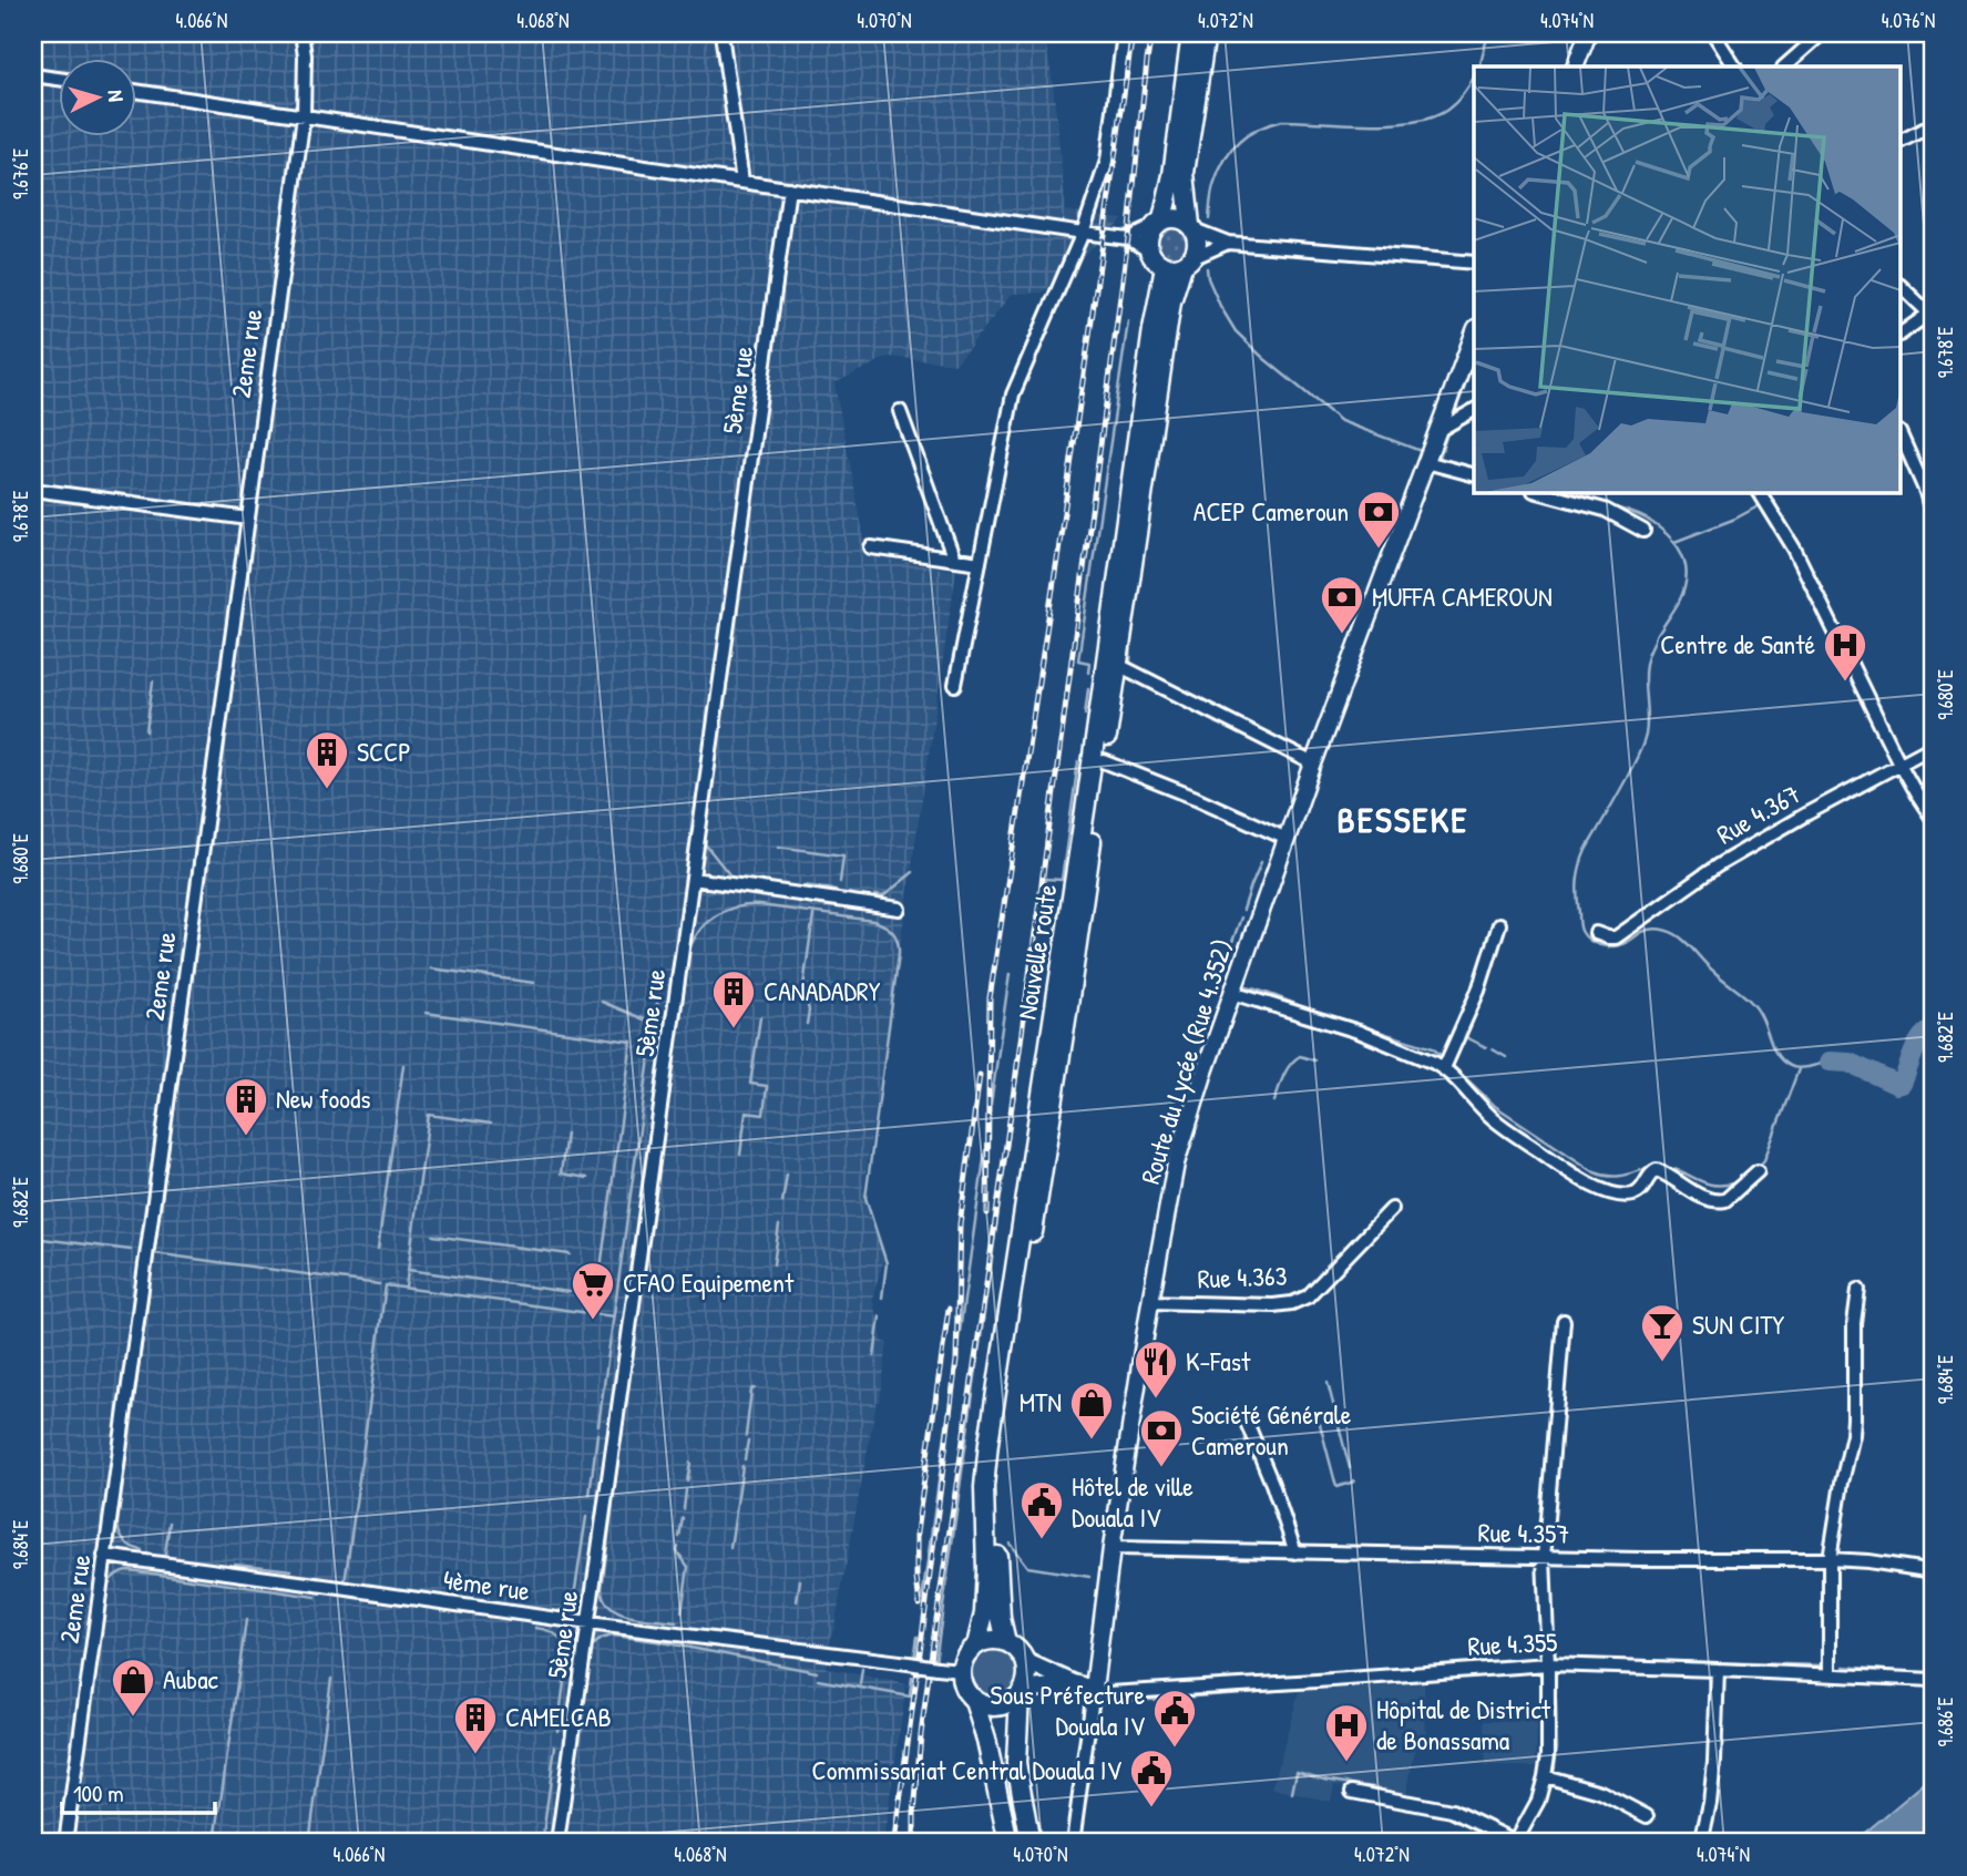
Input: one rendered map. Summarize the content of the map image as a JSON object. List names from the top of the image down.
{
  "streets": {
    "highway": ["Nouvelle route"],
    "main road": ["Route du Lycée (Rue 4.352)"],
    "street": [
      "2eme rue",
      "5ème rue",
      "Rue 4.367",
      "Rue 4.363",
      "Rue 4.357",
      "4ème rue",
      "Rue 4.355"
    ]
  },
  "crossings": [
    ["2eme rue", "4ème rue"],
    ["5ème rue", "4ème rue"],
    ["Nouvelle route", "4ème rue"],
    ["Route du Lycée (Rue 4.352)", "Rue 4.363"],
    ["Route du Lycée (Rue 4.352)", "Rue 4.357"],
    ["Route du Lycée (Rue 4.352)", "Rue 4.355"]
  ],
  "districts": ["BESSEKE"],
  "places": {
    "bank": ["ACEP Cameroun", "MUFFA CAMEROUN", "Société Générale Cameroun"],
    "hospital": ["Centre de Santé", "Hôpital de District de Bonassama"],
    "building": [
      "SCCP",
      "CANADADRY",
      "New foods",
      "CAMELCAB"
    ],
    "supermarket": ["CFAO Equipement"],
    "bar": ["SUN CITY"],
    "restaurant": ["K-Fast"],
    "shop": ["MTN", "Aubac"],
    "public building": ["Hôtel de ville Douala IV", "Sous Préfecture Douala IV", "Commissariat Central Douala IV"]
  },
  "scale_bar": "100 m",
  "north": "right",
  "coordinates": [
    "4.066°N",
    "4.068°N",
    "4.070°N",
    "4.072°N",
    "4.074°N",
    "4.076°N",
    "9.676°E",
    "9.678°E",
    "9.680°E",
    "9.682°E",
    "9.684°E",
    "9.686°E"
  ]
}
